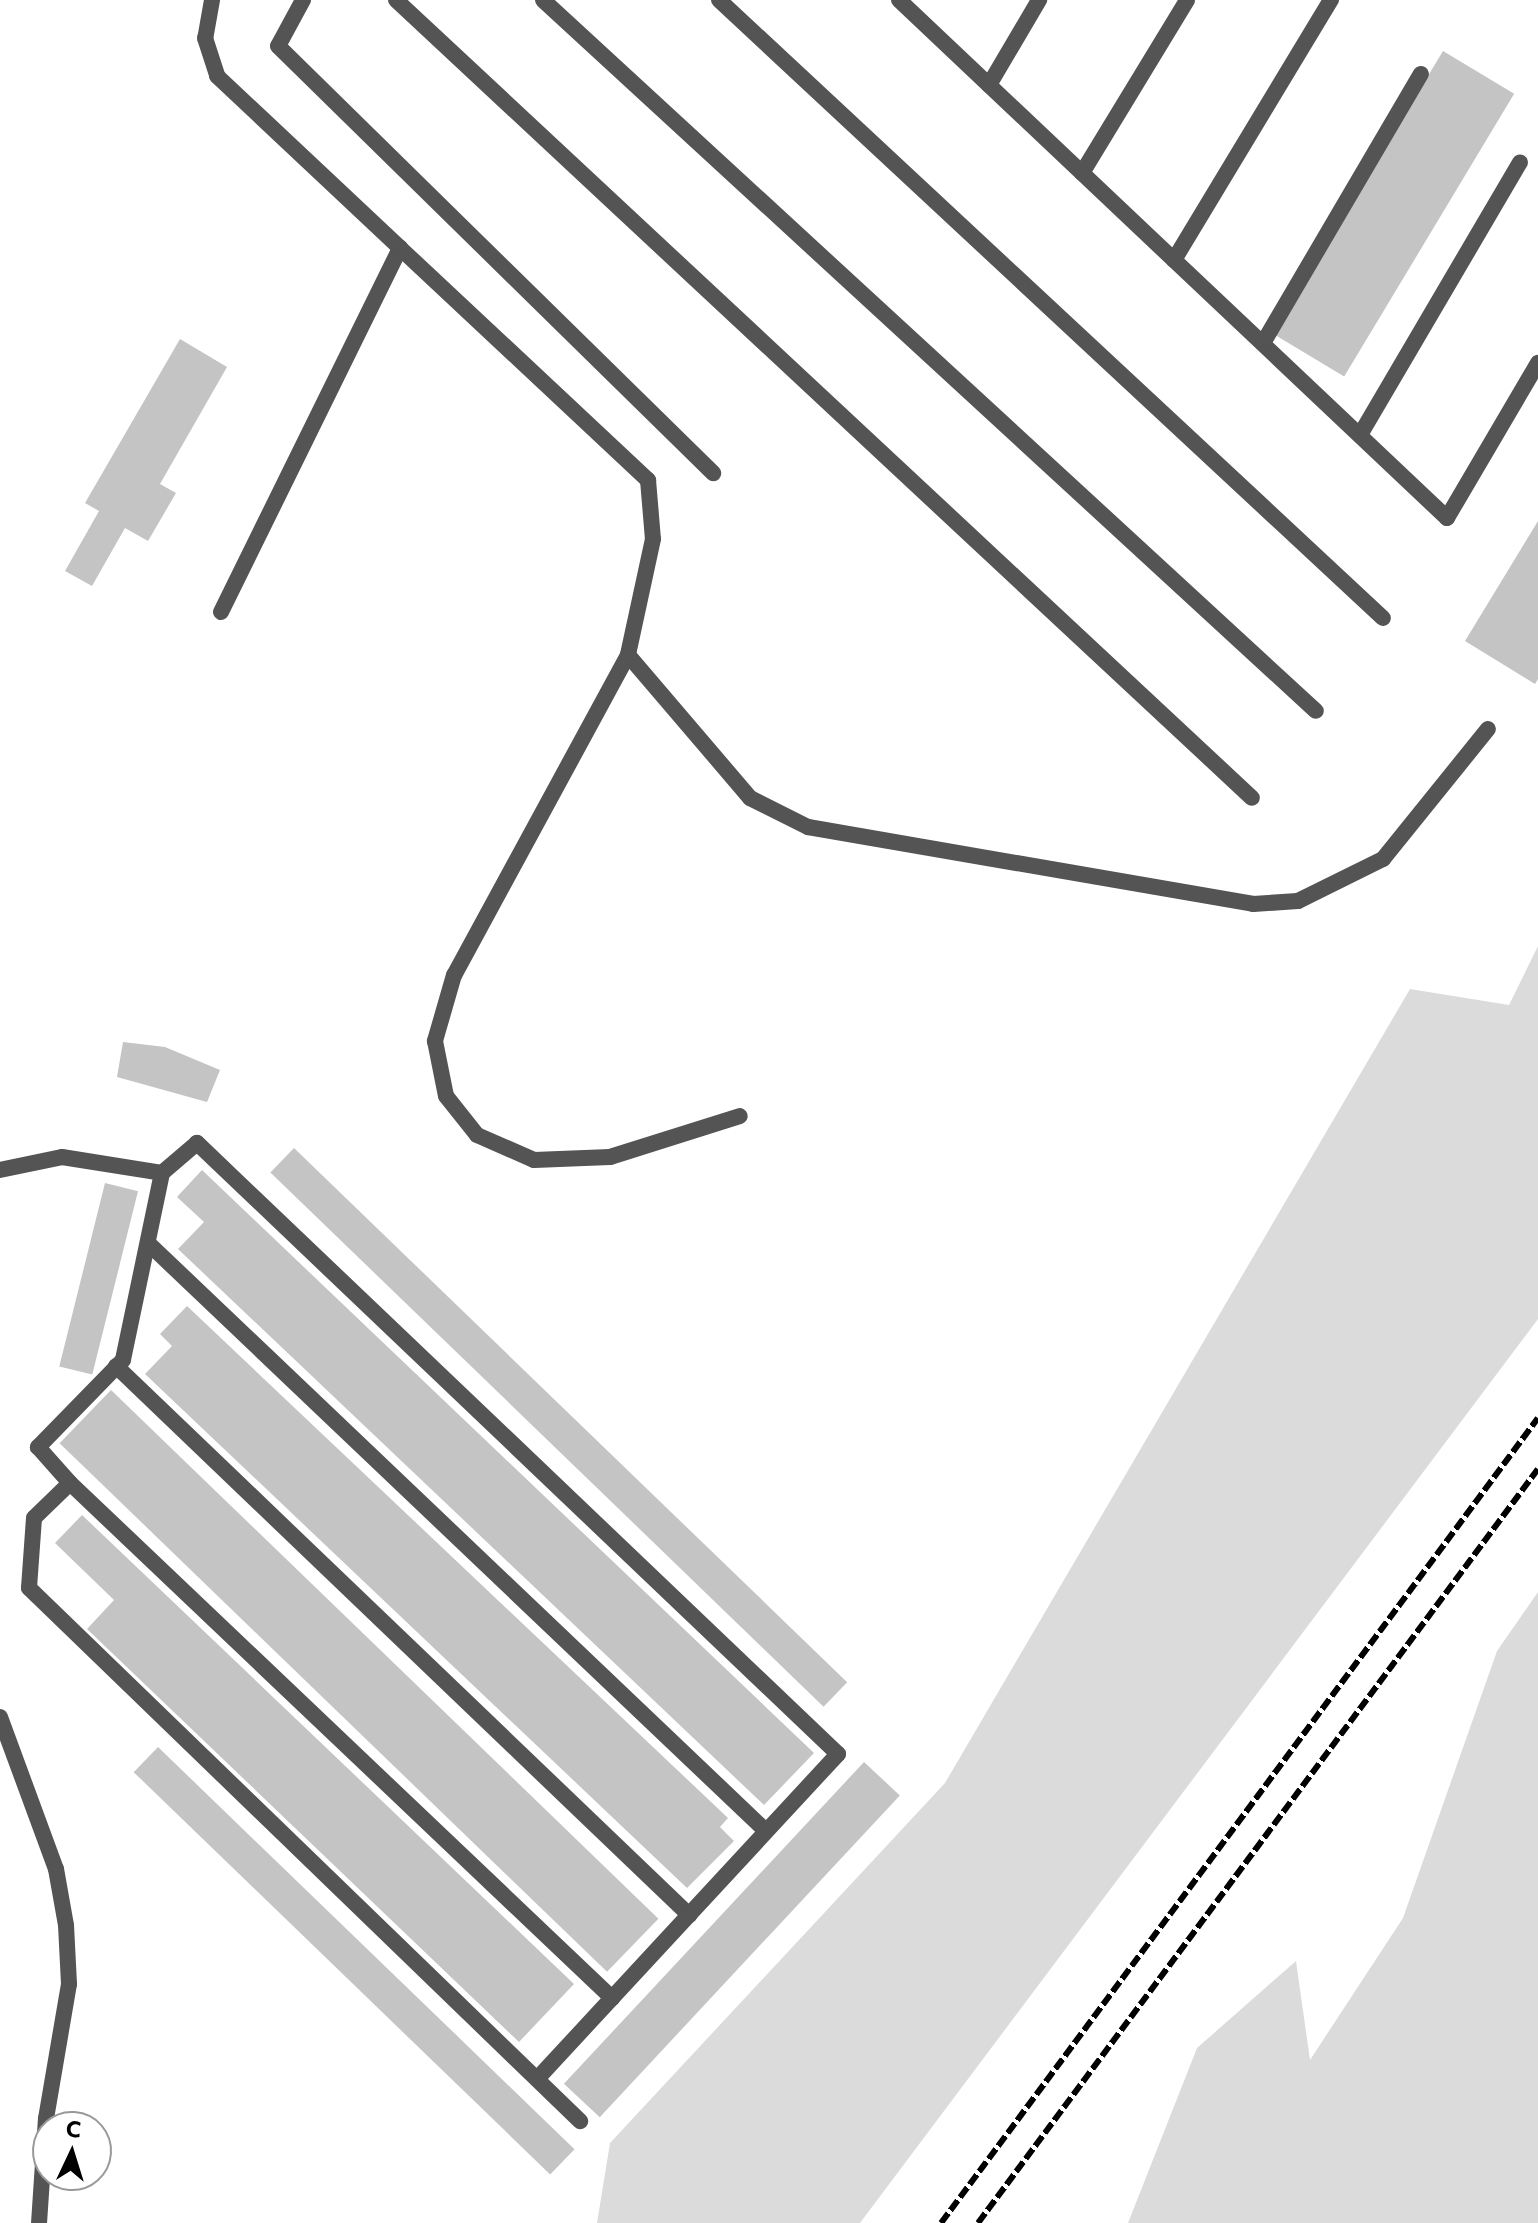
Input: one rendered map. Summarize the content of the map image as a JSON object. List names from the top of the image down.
{
  "north": "top"
}
